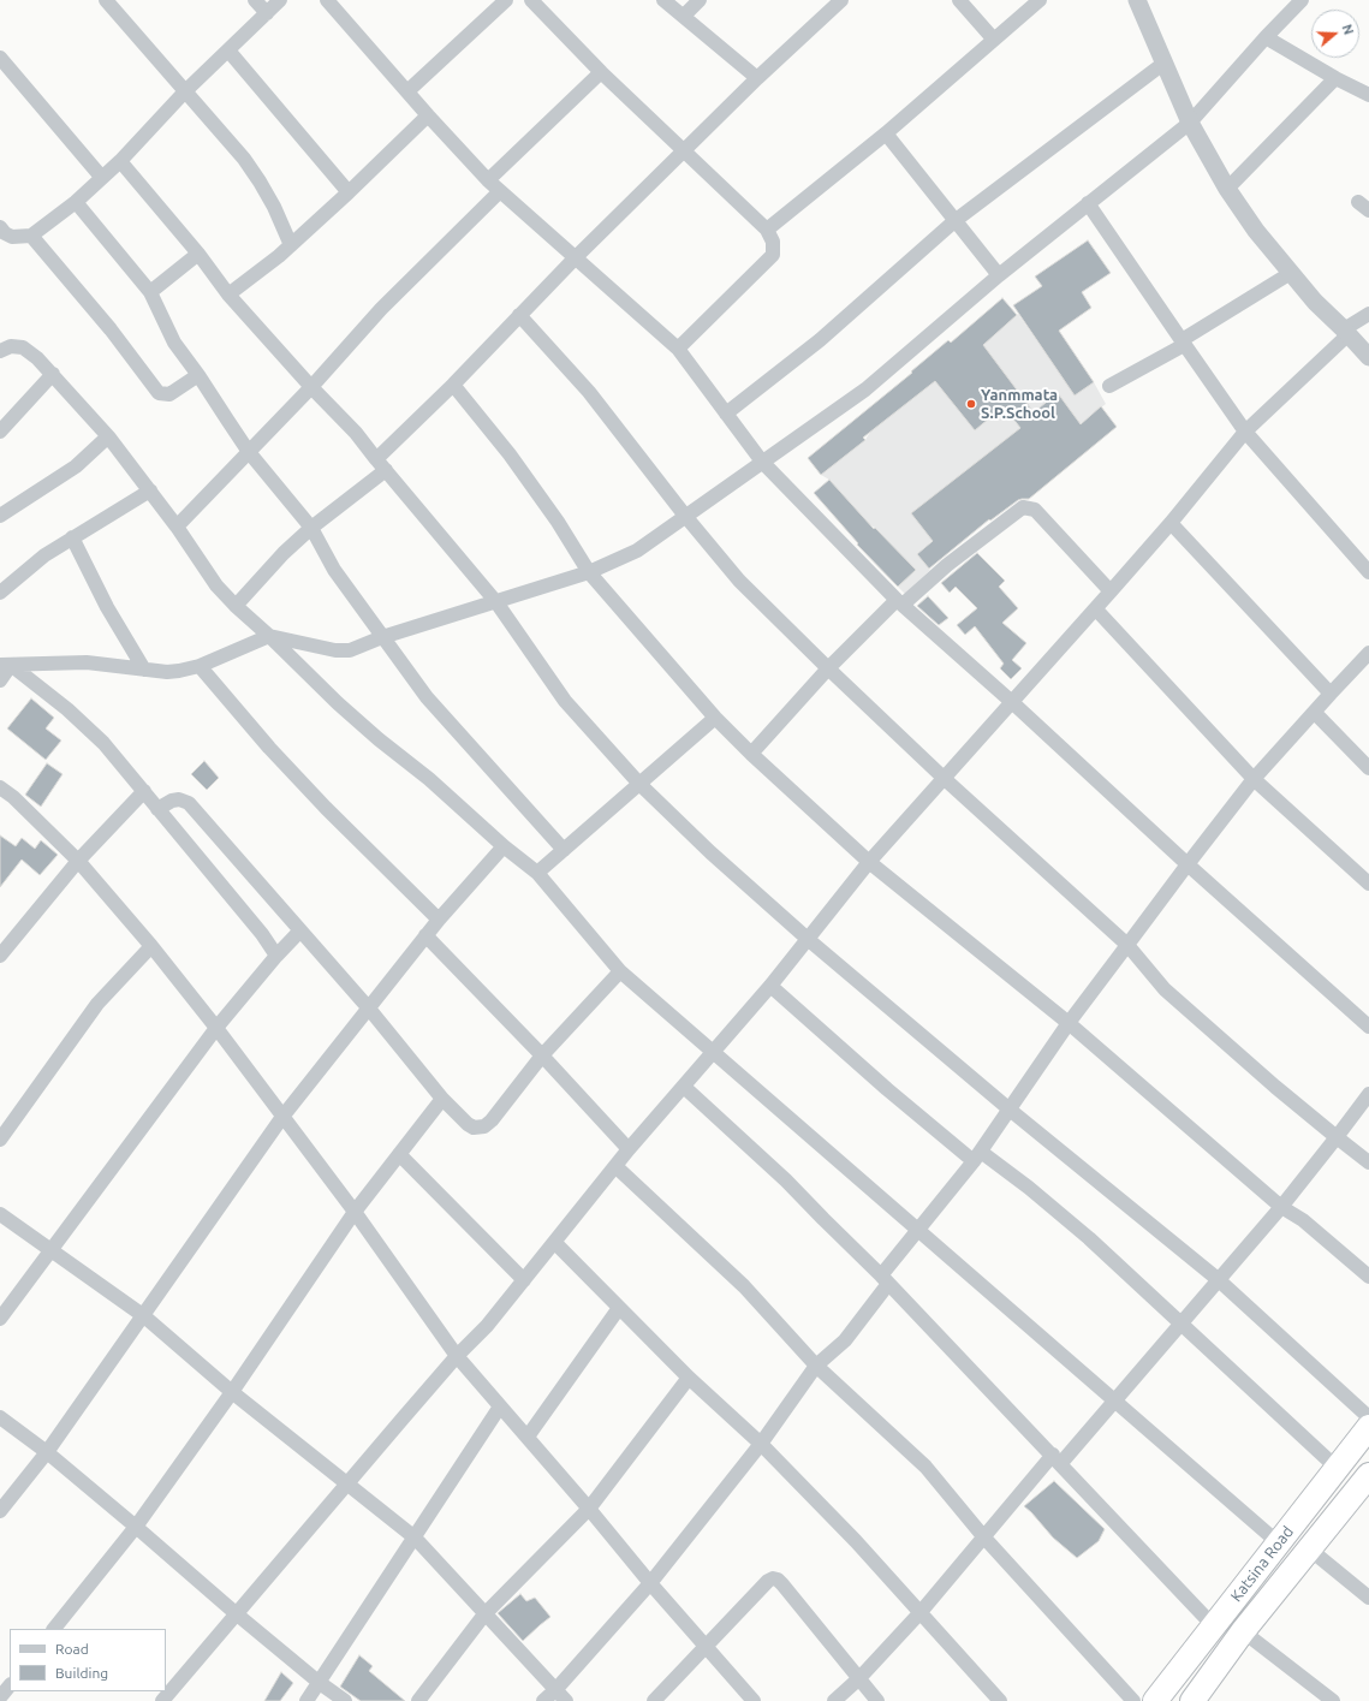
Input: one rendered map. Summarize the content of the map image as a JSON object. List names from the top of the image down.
{
  "streets": {
    "highway": ["Katsina Road"]
  },
  "places": ["Yanmmata S.P.School"],
  "legend": ["Road", "Building"],
  "north": "right"
}
